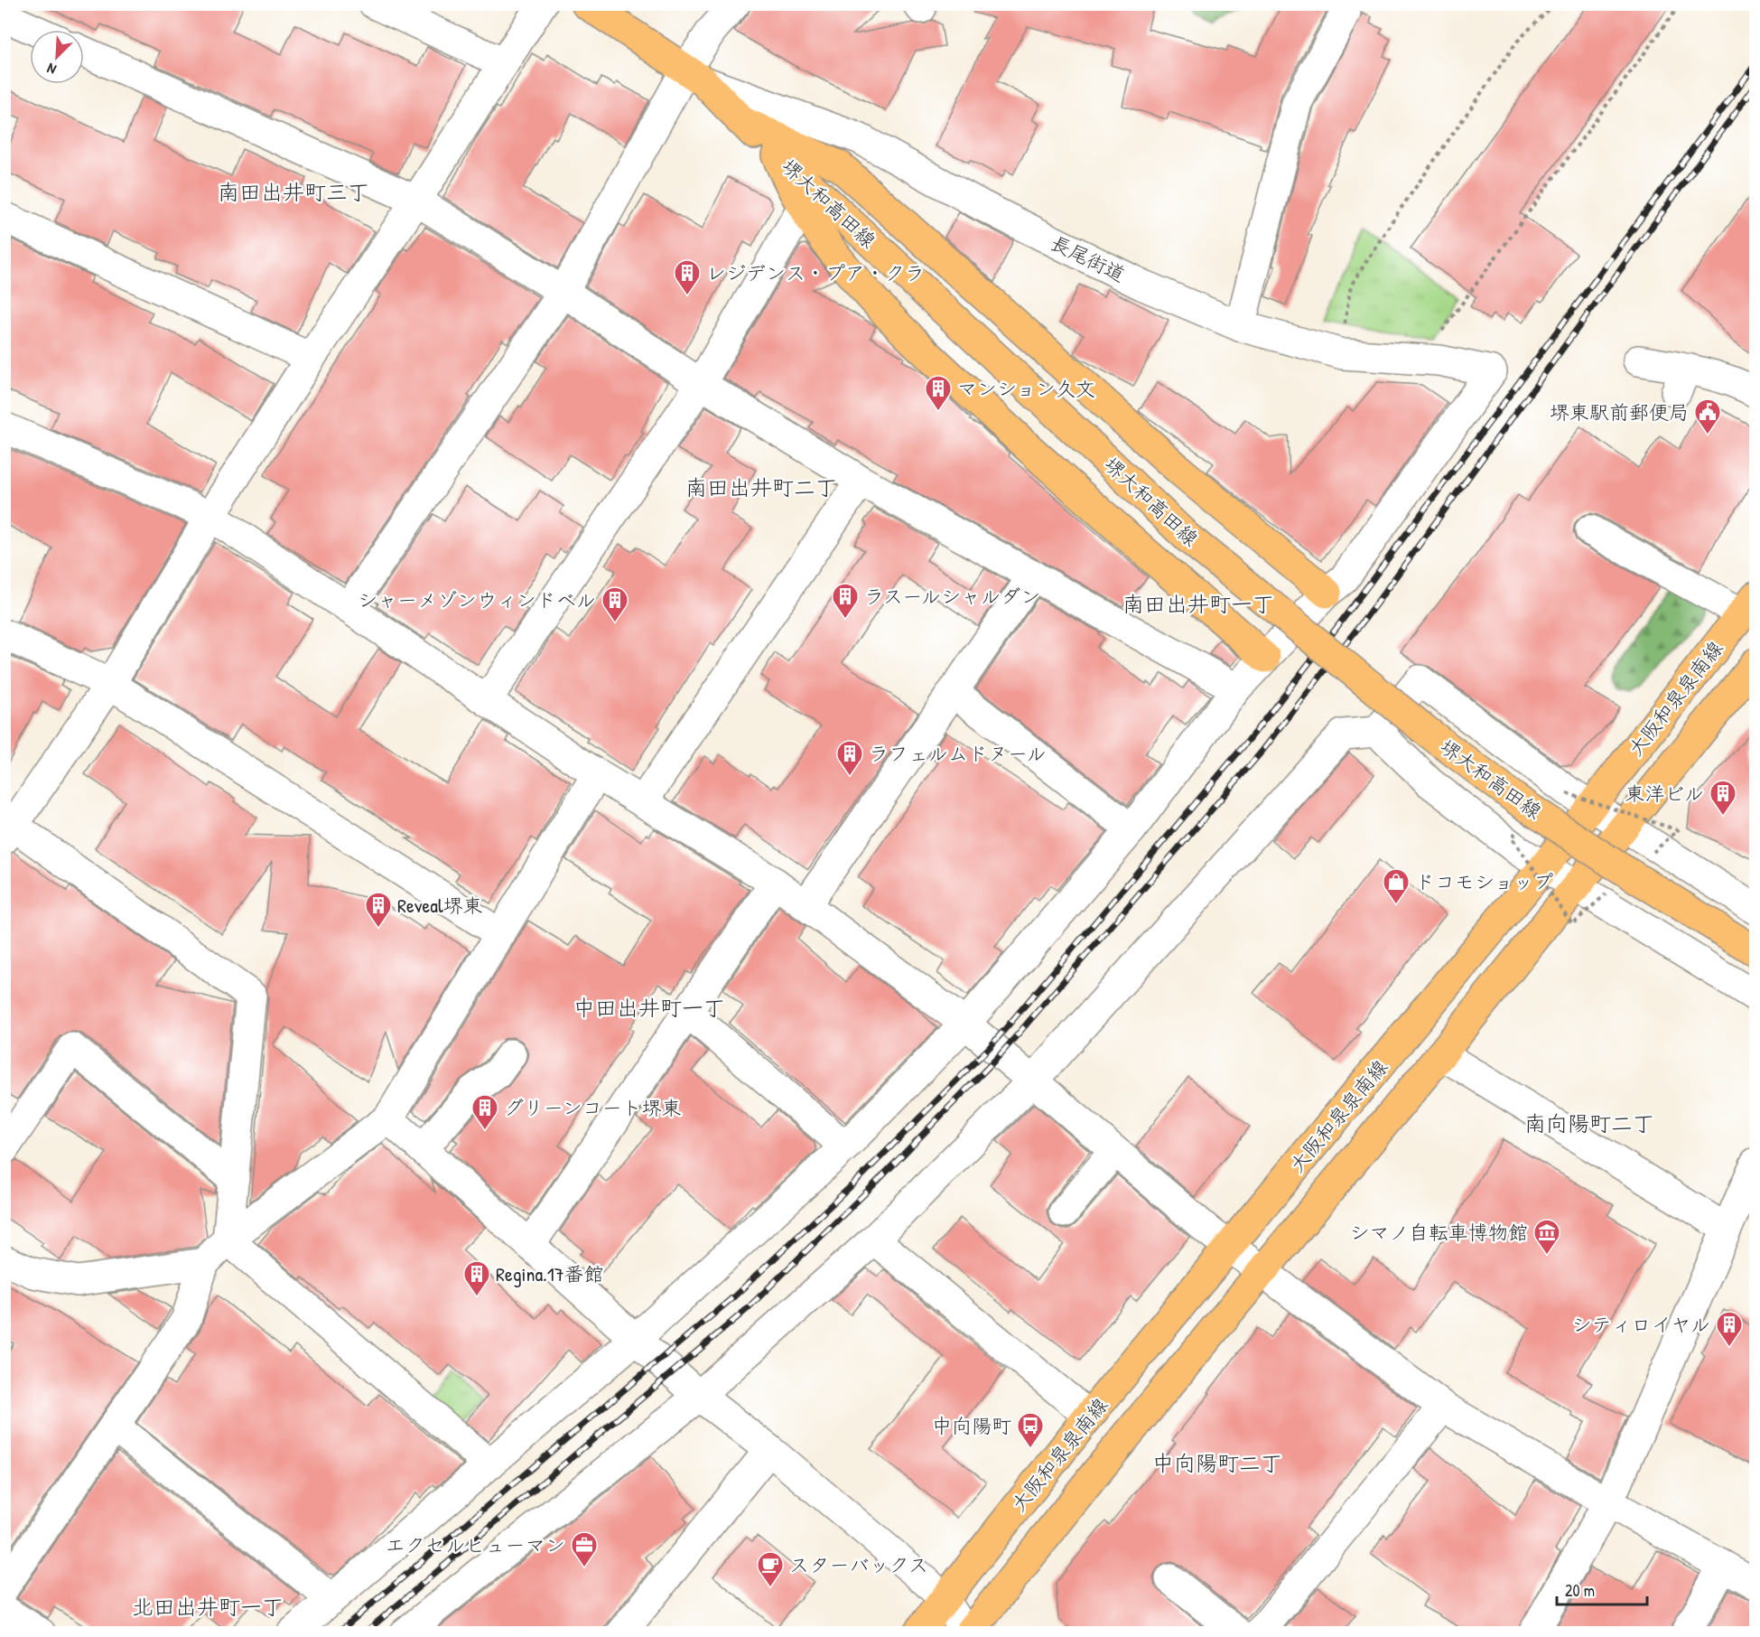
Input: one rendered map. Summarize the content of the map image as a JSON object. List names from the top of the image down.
{
  "streets": {
    "main road": ["堺大和高田線", "大阪和泉泉南線"],
    "street": ["長尾街道"]
  },
  "crossings": [
    ["堺大和高田線", "長尾街道"]
  ],
  "districts": [
    "南田出井町三丁",
    "南田出井町二丁",
    "南田出井町一丁",
    "中田出井町一丁",
    "南向陽町二丁",
    "中向陽町二丁",
    "北田出井町一丁"
  ],
  "places": {
    "building": [
      "レジデンス・プア・クラ",
      "マンション久文",
      "ラスールシャルダン",
      "シャーメゾンウィンドベル",
      "ラフェルムドヌール",
      "東洋ビル",
      "Reveal堺東",
      "グリーンコート堺東",
      "Regina.17番館",
      "シティロイヤル"
    ],
    "public building": ["堺東駅前郵便局"],
    "shop": ["ドコモショップ"],
    "museum": ["シマノ自転車博物館"],
    "bus stop": ["中向陽町"],
    "office": ["エクセルヒューマン"],
    "cafe": ["スターバックス"]
  },
  "scale_bar": "20 m",
  "north": "bottom left"
}
